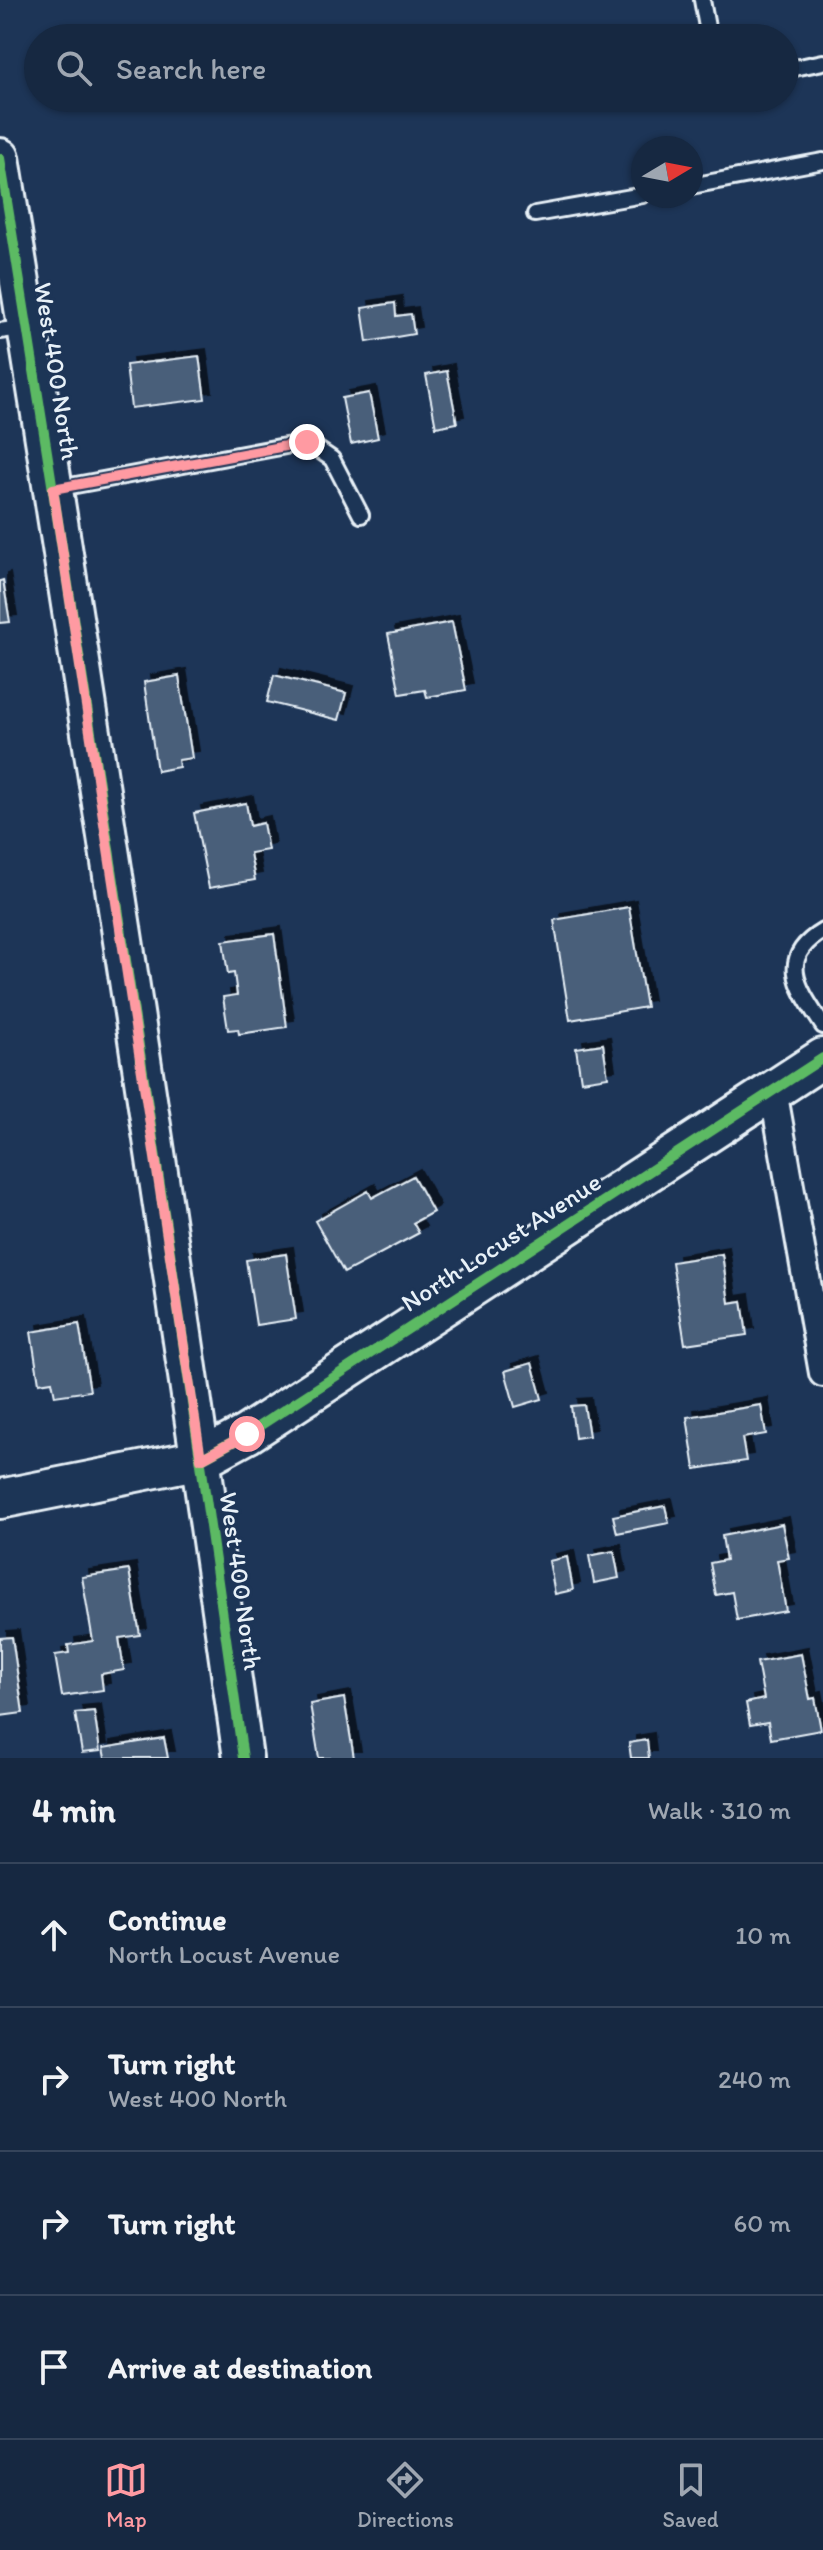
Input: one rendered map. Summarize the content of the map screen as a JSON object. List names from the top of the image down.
{
  "streets": {
    "street": ["West 400 North", "North Locust Avenue"]
  },
  "crossings": [
    ["West 400 North", "North Locust Avenue"]
  ],
  "north": "right",
  "page": {
    "search": "Search here",
    "heading": ["4 min", "Walk · 310 m"],
    "list": [
      ["Continue", "North Locust Avenue", "10 m"],
      ["Turn right", "West 400 North", "240 m"],
      ["Turn right", "60 m"],
      "Arrive at destination"
    ],
    "nav": ["Map", "Directions", "Saved"]
  }
}
